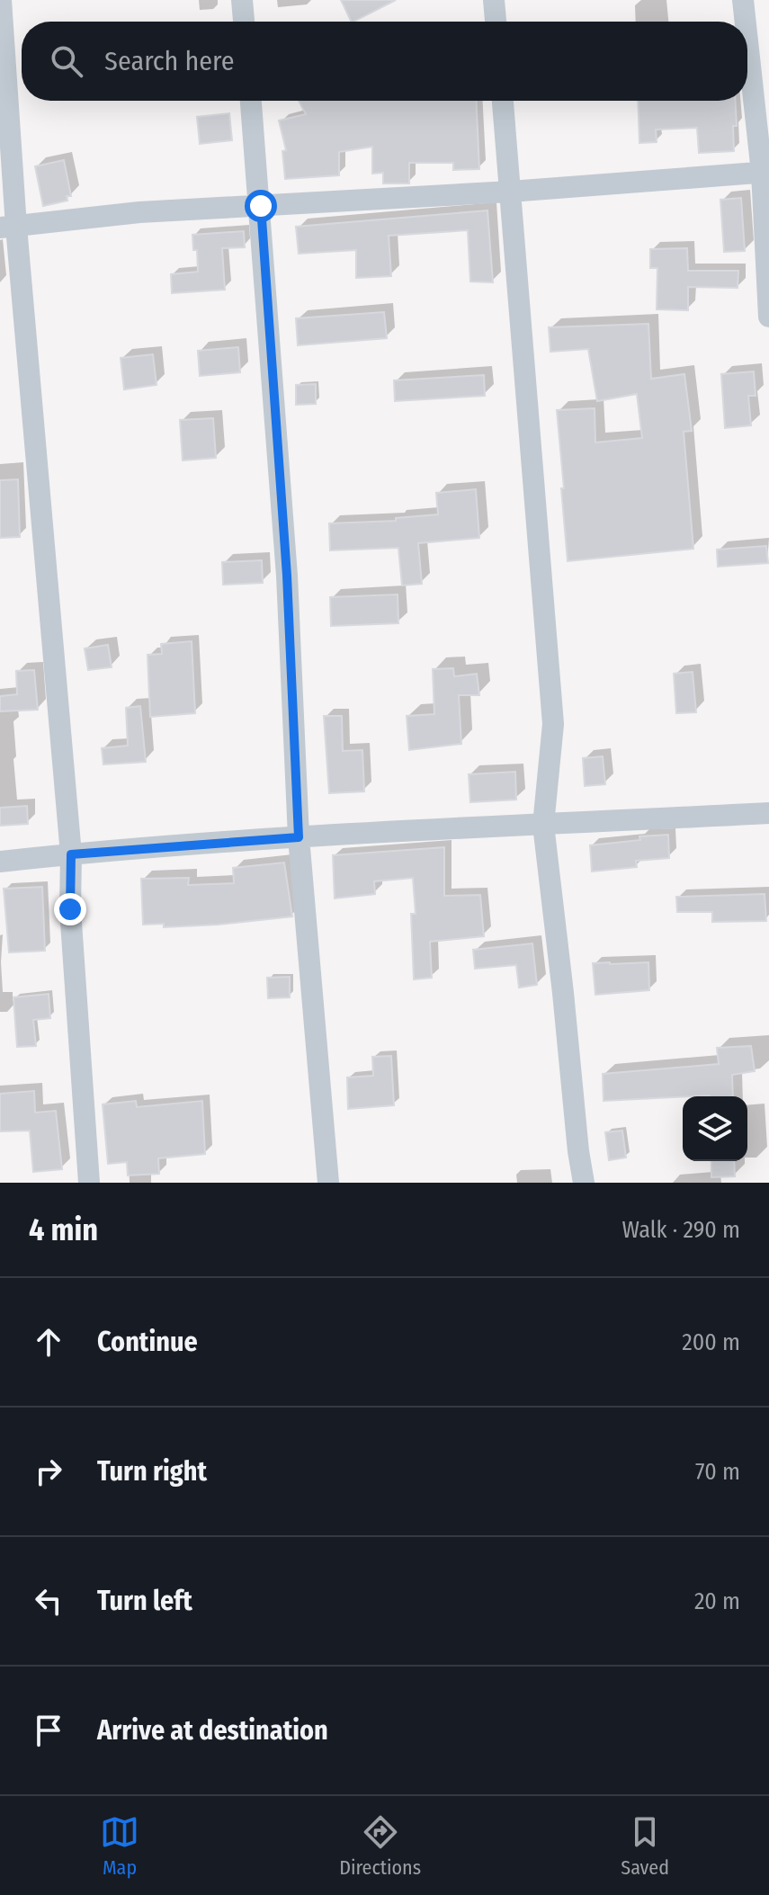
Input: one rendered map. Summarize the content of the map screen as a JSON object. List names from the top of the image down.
{
  "page": {
    "search": "Search here",
    "heading": ["4 min", "Walk · 290 m"],
    "list": [
      ["Continue", "200 m"],
      ["Turn right", "70 m"],
      ["Turn left", "20 m"],
      "Arrive at destination"
    ],
    "nav": ["Map", "Directions", "Saved"]
  }
}
